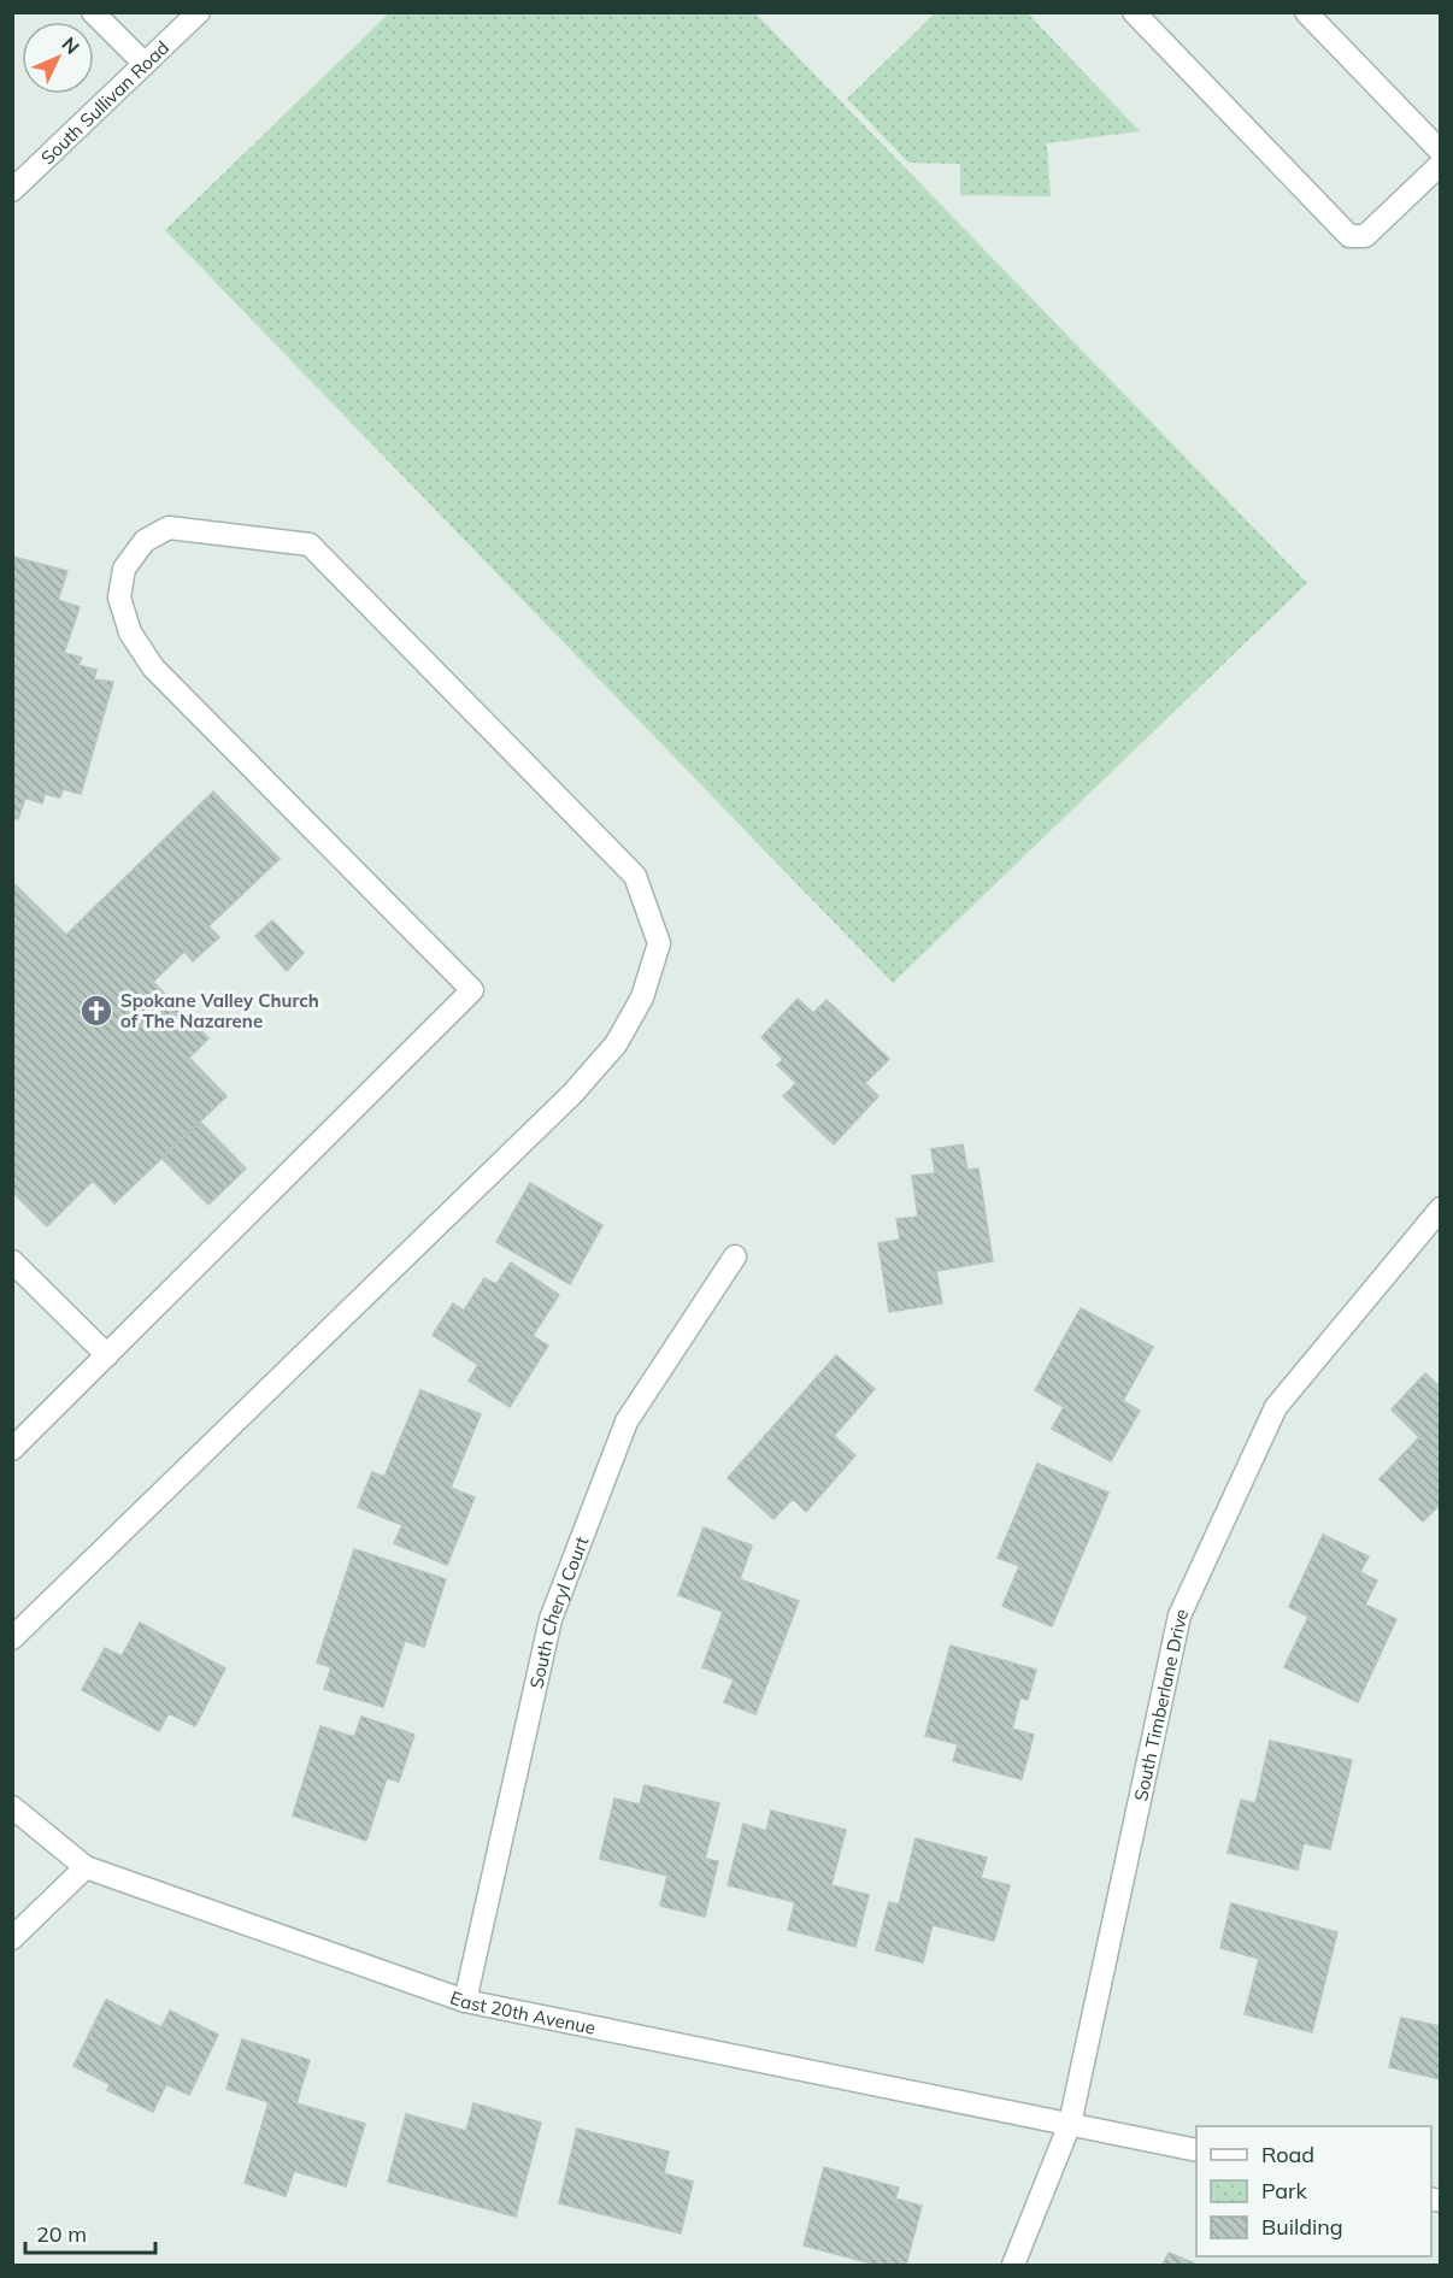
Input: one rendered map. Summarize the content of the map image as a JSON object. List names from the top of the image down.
{
  "streets": {
    "street": [
      "South Sullivan Road",
      "South Cheryl Court",
      "South Timberlane Drive",
      "East 20th Avenue"
    ]
  },
  "crossings": [
    ["South Cheryl Court", "East 20th Avenue"],
    ["South Timberlane Drive", "East 20th Avenue"]
  ],
  "places": {
    "church": ["Spokane Valley Church of The Nazarene"]
  },
  "legend": ["Road", "Park", "Building"],
  "scale_bar": "20 m",
  "north": "top right"
}
